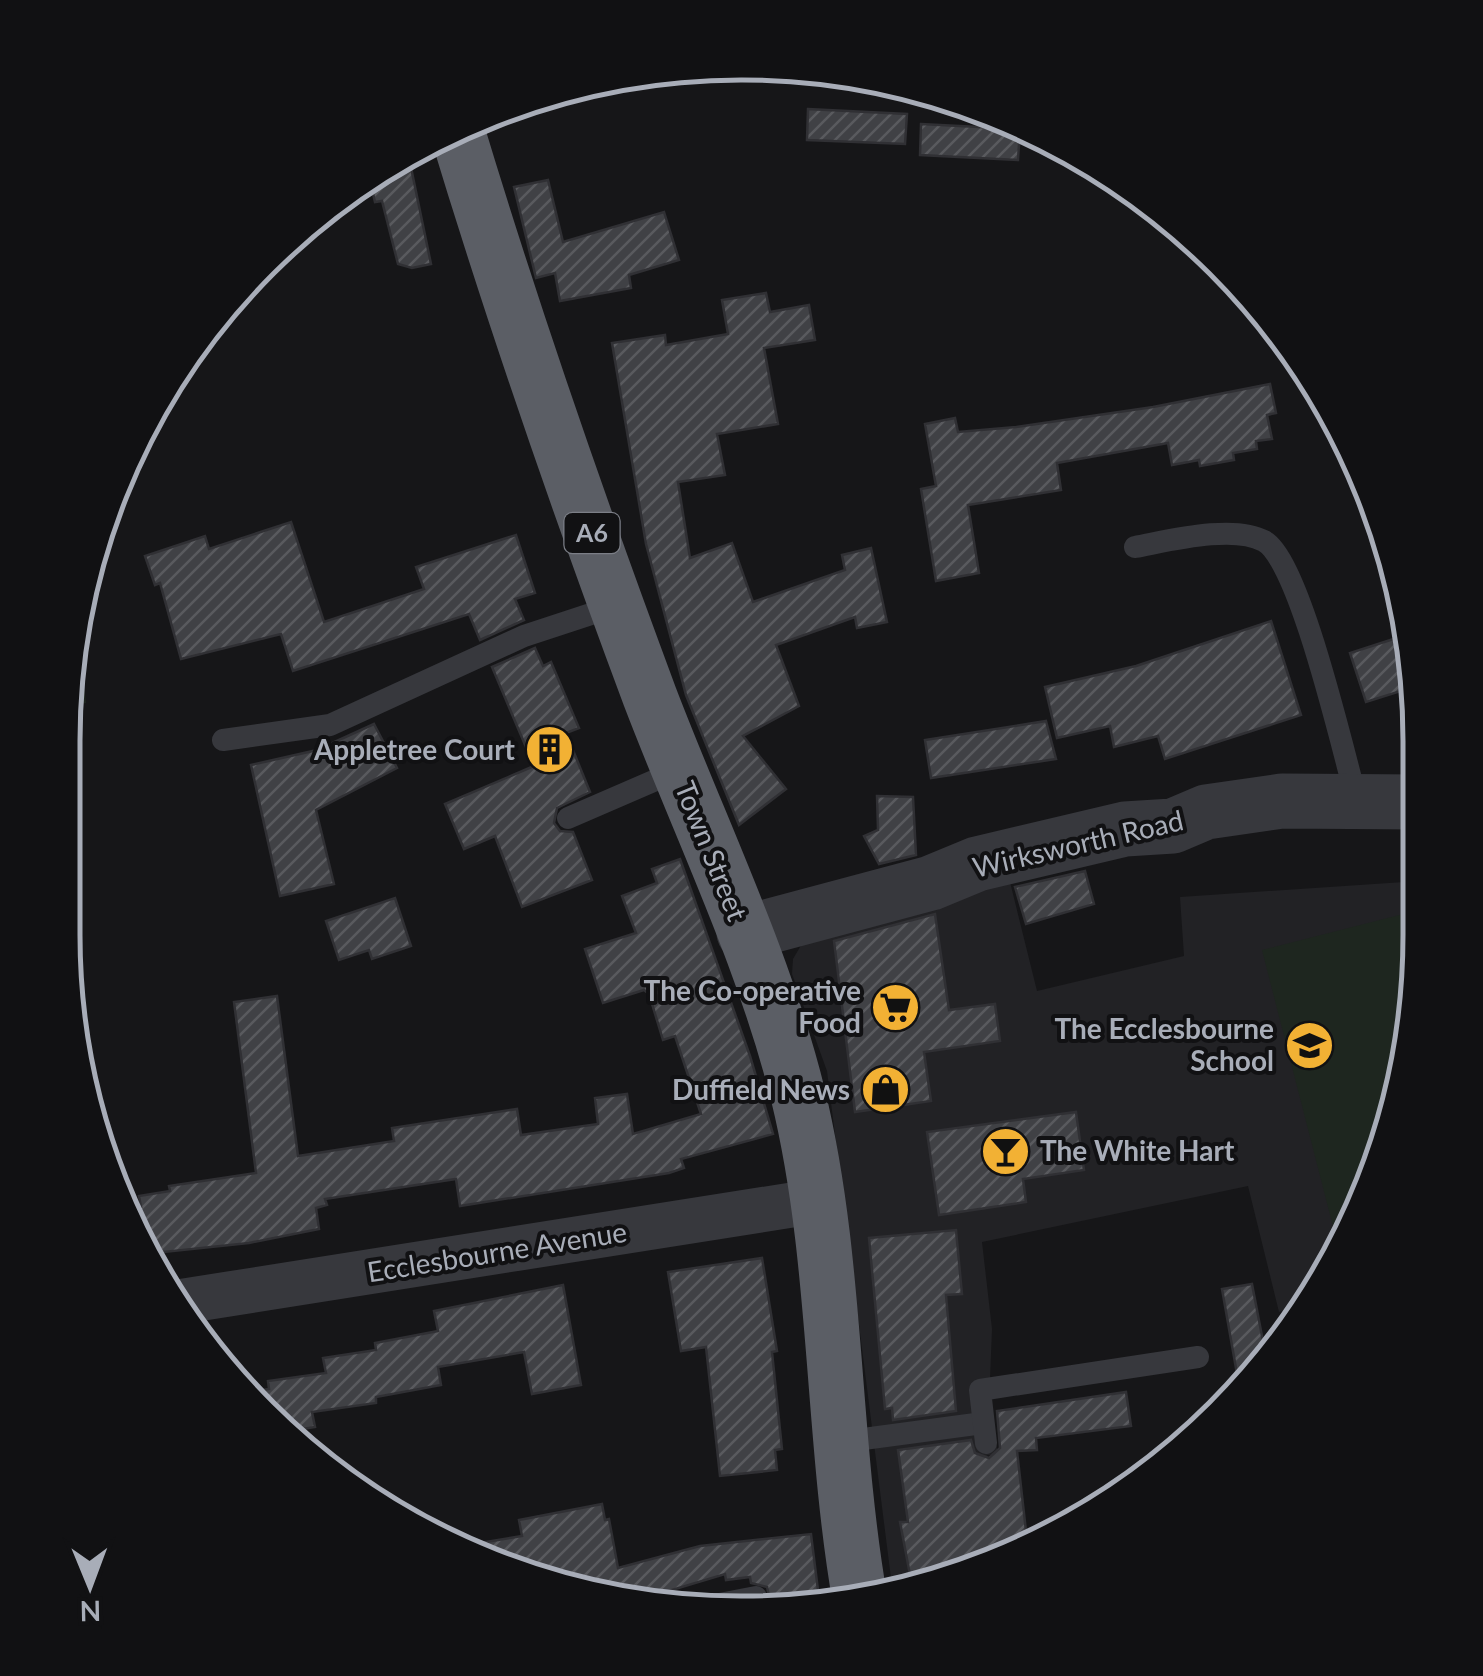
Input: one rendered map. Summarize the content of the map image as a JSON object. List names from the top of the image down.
{
  "streets": {
    "highway": ["A6", "Town Street"],
    "street": ["Wirksworth Road", "Ecclesbourne Avenue"]
  },
  "crossings": [
    ["Wirksworth Road", "Town Street"],
    ["Town Street", "Ecclesbourne Avenue"]
  ],
  "places": {
    "building": ["Appletree Court"],
    "supermarket": ["The Co-operative Food"],
    "school or university": ["The Ecclesbourne School"],
    "shop": ["Duffield News"],
    "bar": ["The White Hart"]
  },
  "north": "bottom"
}
